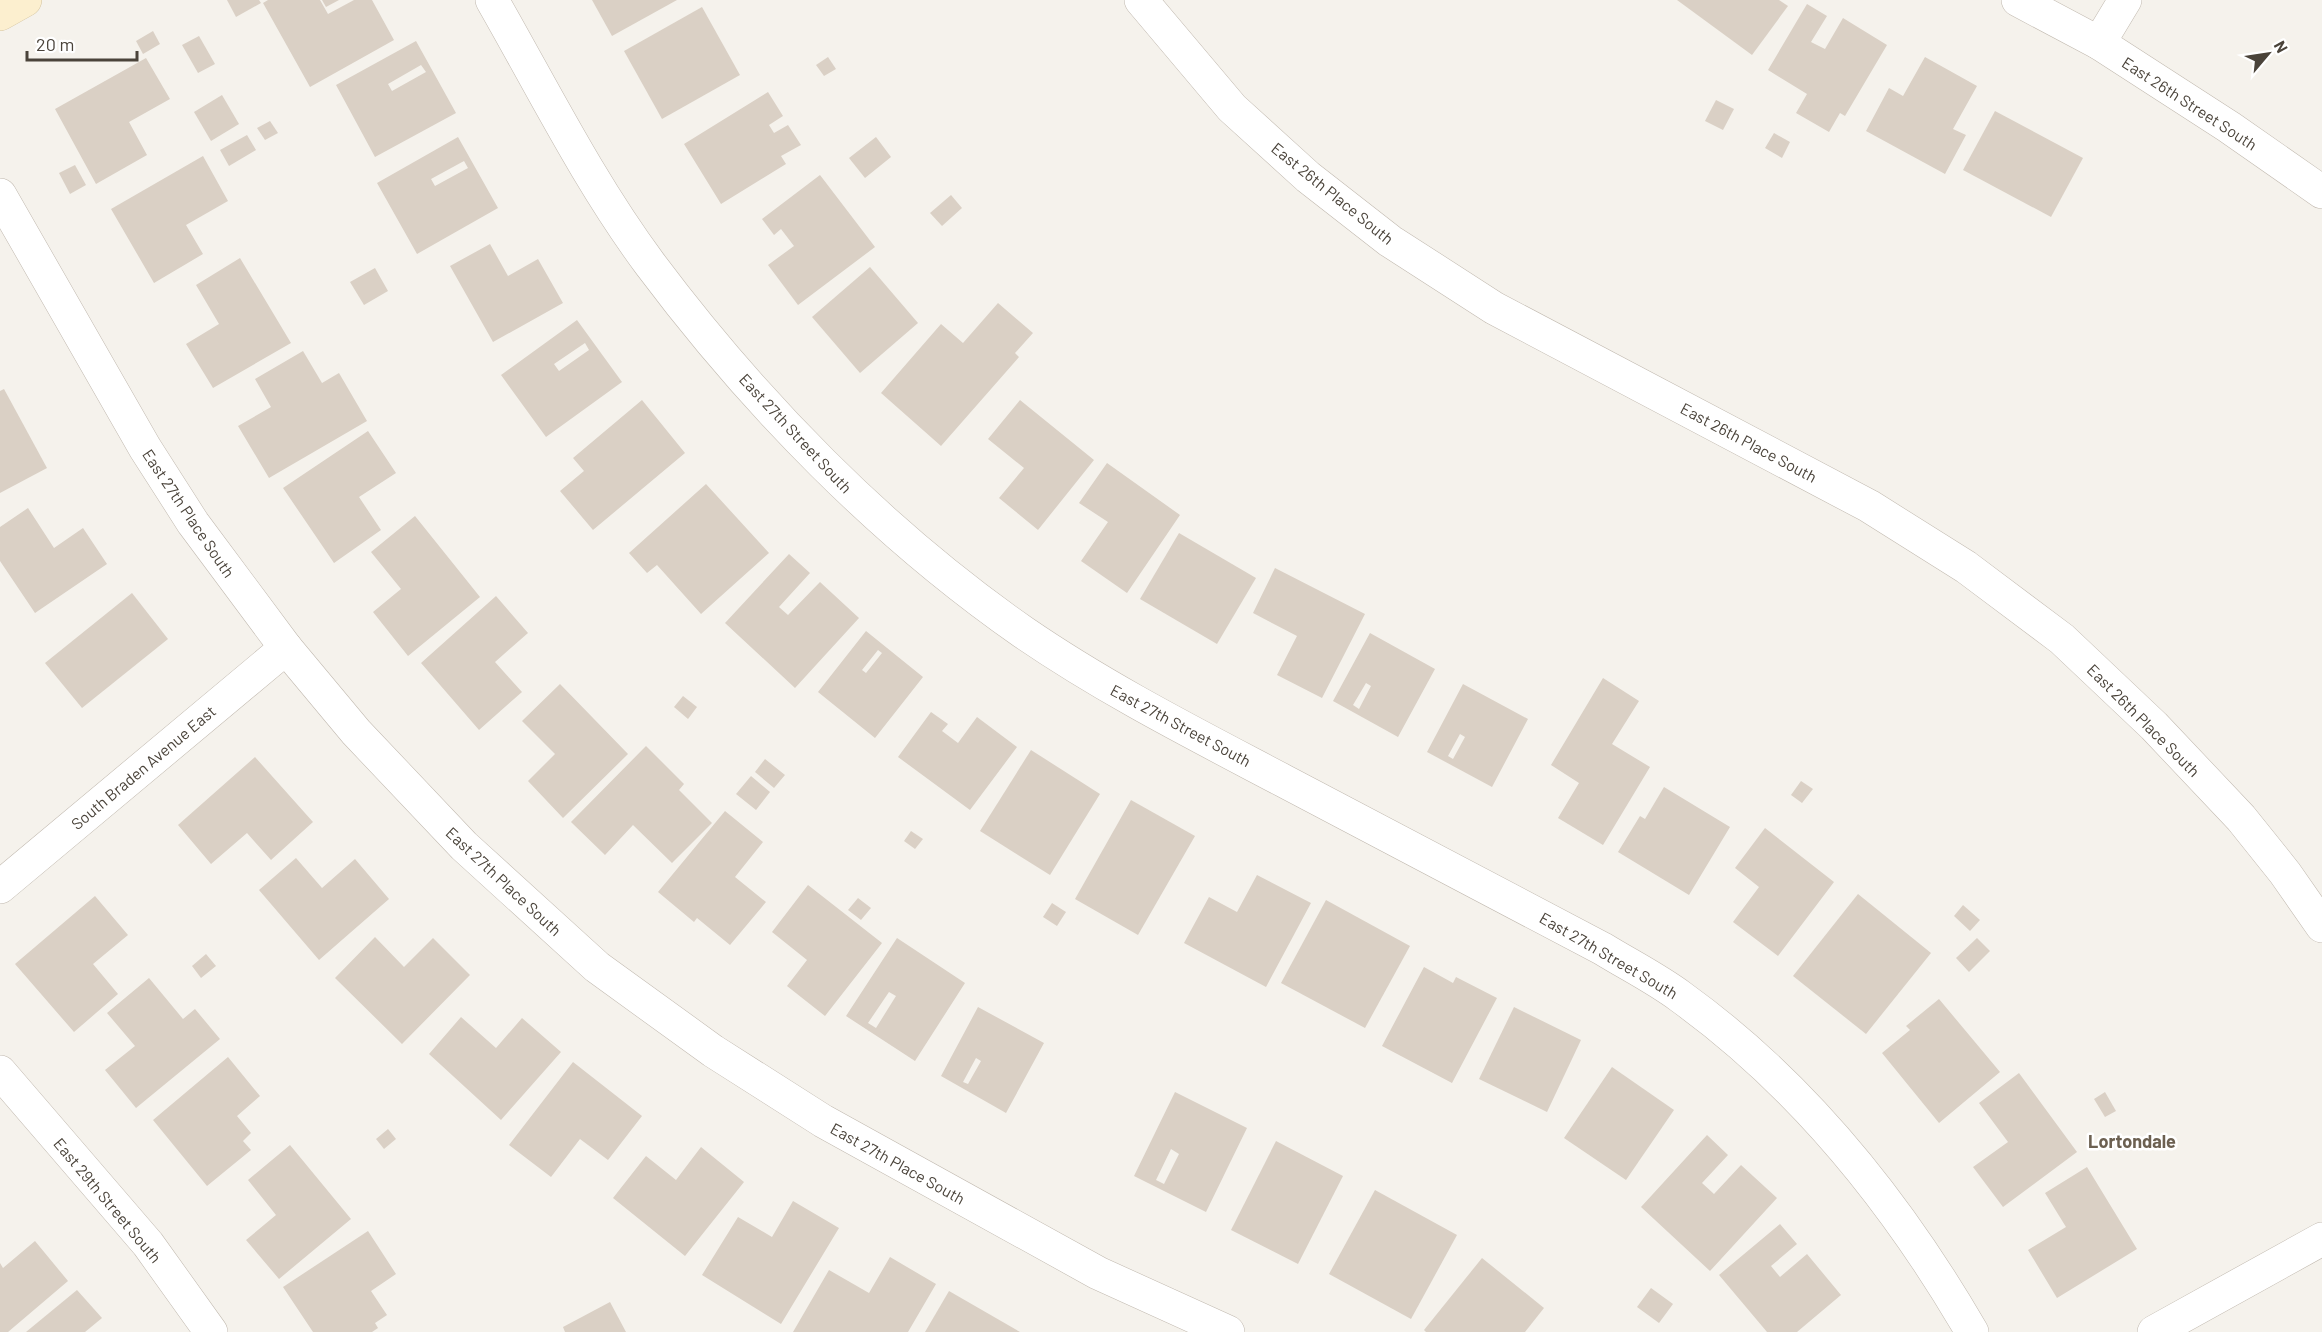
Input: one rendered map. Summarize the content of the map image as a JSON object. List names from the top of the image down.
{
  "streets": {
    "street": [
      "East 26th Street South",
      "East 26th Place South",
      "East 27th Street South",
      "East 27th Place South",
      "South Braden Avenue East",
      "East 29th Street South"
    ]
  },
  "crossings": [
    ["East 27th Place South", "South Braden Avenue East"]
  ],
  "districts": ["Lortondale"],
  "scale_bar": "20 m",
  "north": "top right"
}
